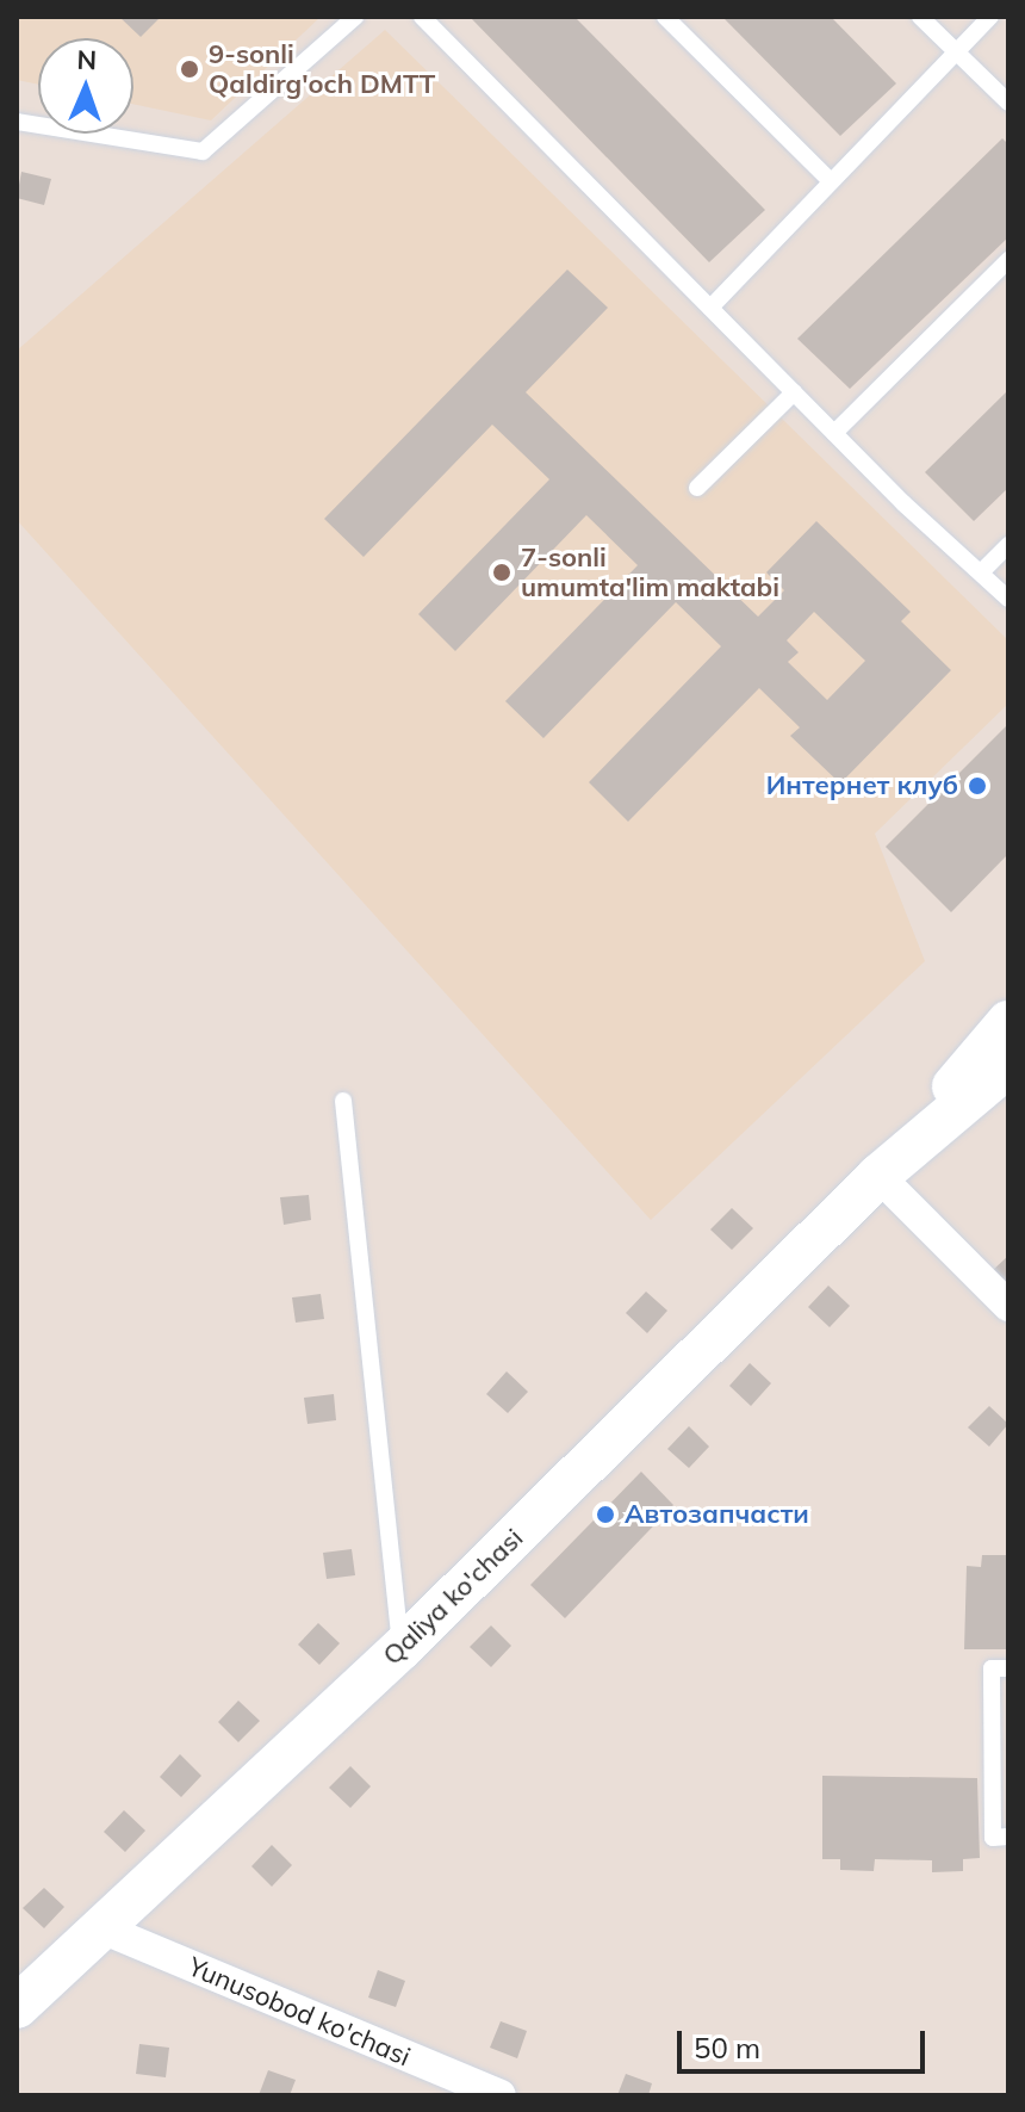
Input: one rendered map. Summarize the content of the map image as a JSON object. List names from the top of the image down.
{
  "streets": {
    "main road": ["Qaliya ko'chasi"],
    "street": ["Yunusobod ko'chasi"]
  },
  "crossings": [
    ["Qaliya ko'chasi", "Yunusobod ko'chasi"]
  ],
  "places": [
    "9-sonli Qaldirg'och DMTT",
    "7-sonli umumta'lim maktabi",
    "Интернет клуб",
    "Автозапчасти"
  ],
  "scale_bar": "50 m",
  "north": "top"
}
